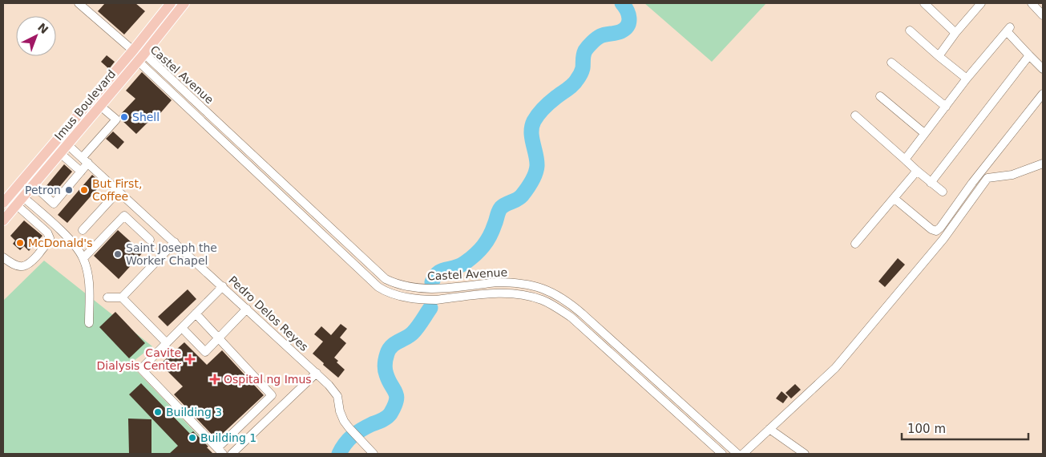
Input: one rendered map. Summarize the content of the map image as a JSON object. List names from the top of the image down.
{
  "streets": {
    "main road": ["Imus Boulevard"],
    "street": ["Castel Avenue", "Pedro Delos Reyes"]
  },
  "crossings": [
    ["Castel Avenue", "Imus Boulevard"],
    ["Imus Boulevard", "Pedro Delos Reyes"]
  ],
  "places": {
    "other": [
      "Shell",
      "Petron",
      "But First, Coffee",
      "McDonald's",
      "Saint Joseph the Worker Chapel",
      "Building 3",
      "Building 1"
    ],
    "health": ["Cavite Dialysis Center", "Ospital ng Imus"]
  },
  "scale_bar": "100 m",
  "north": "top right"
}
